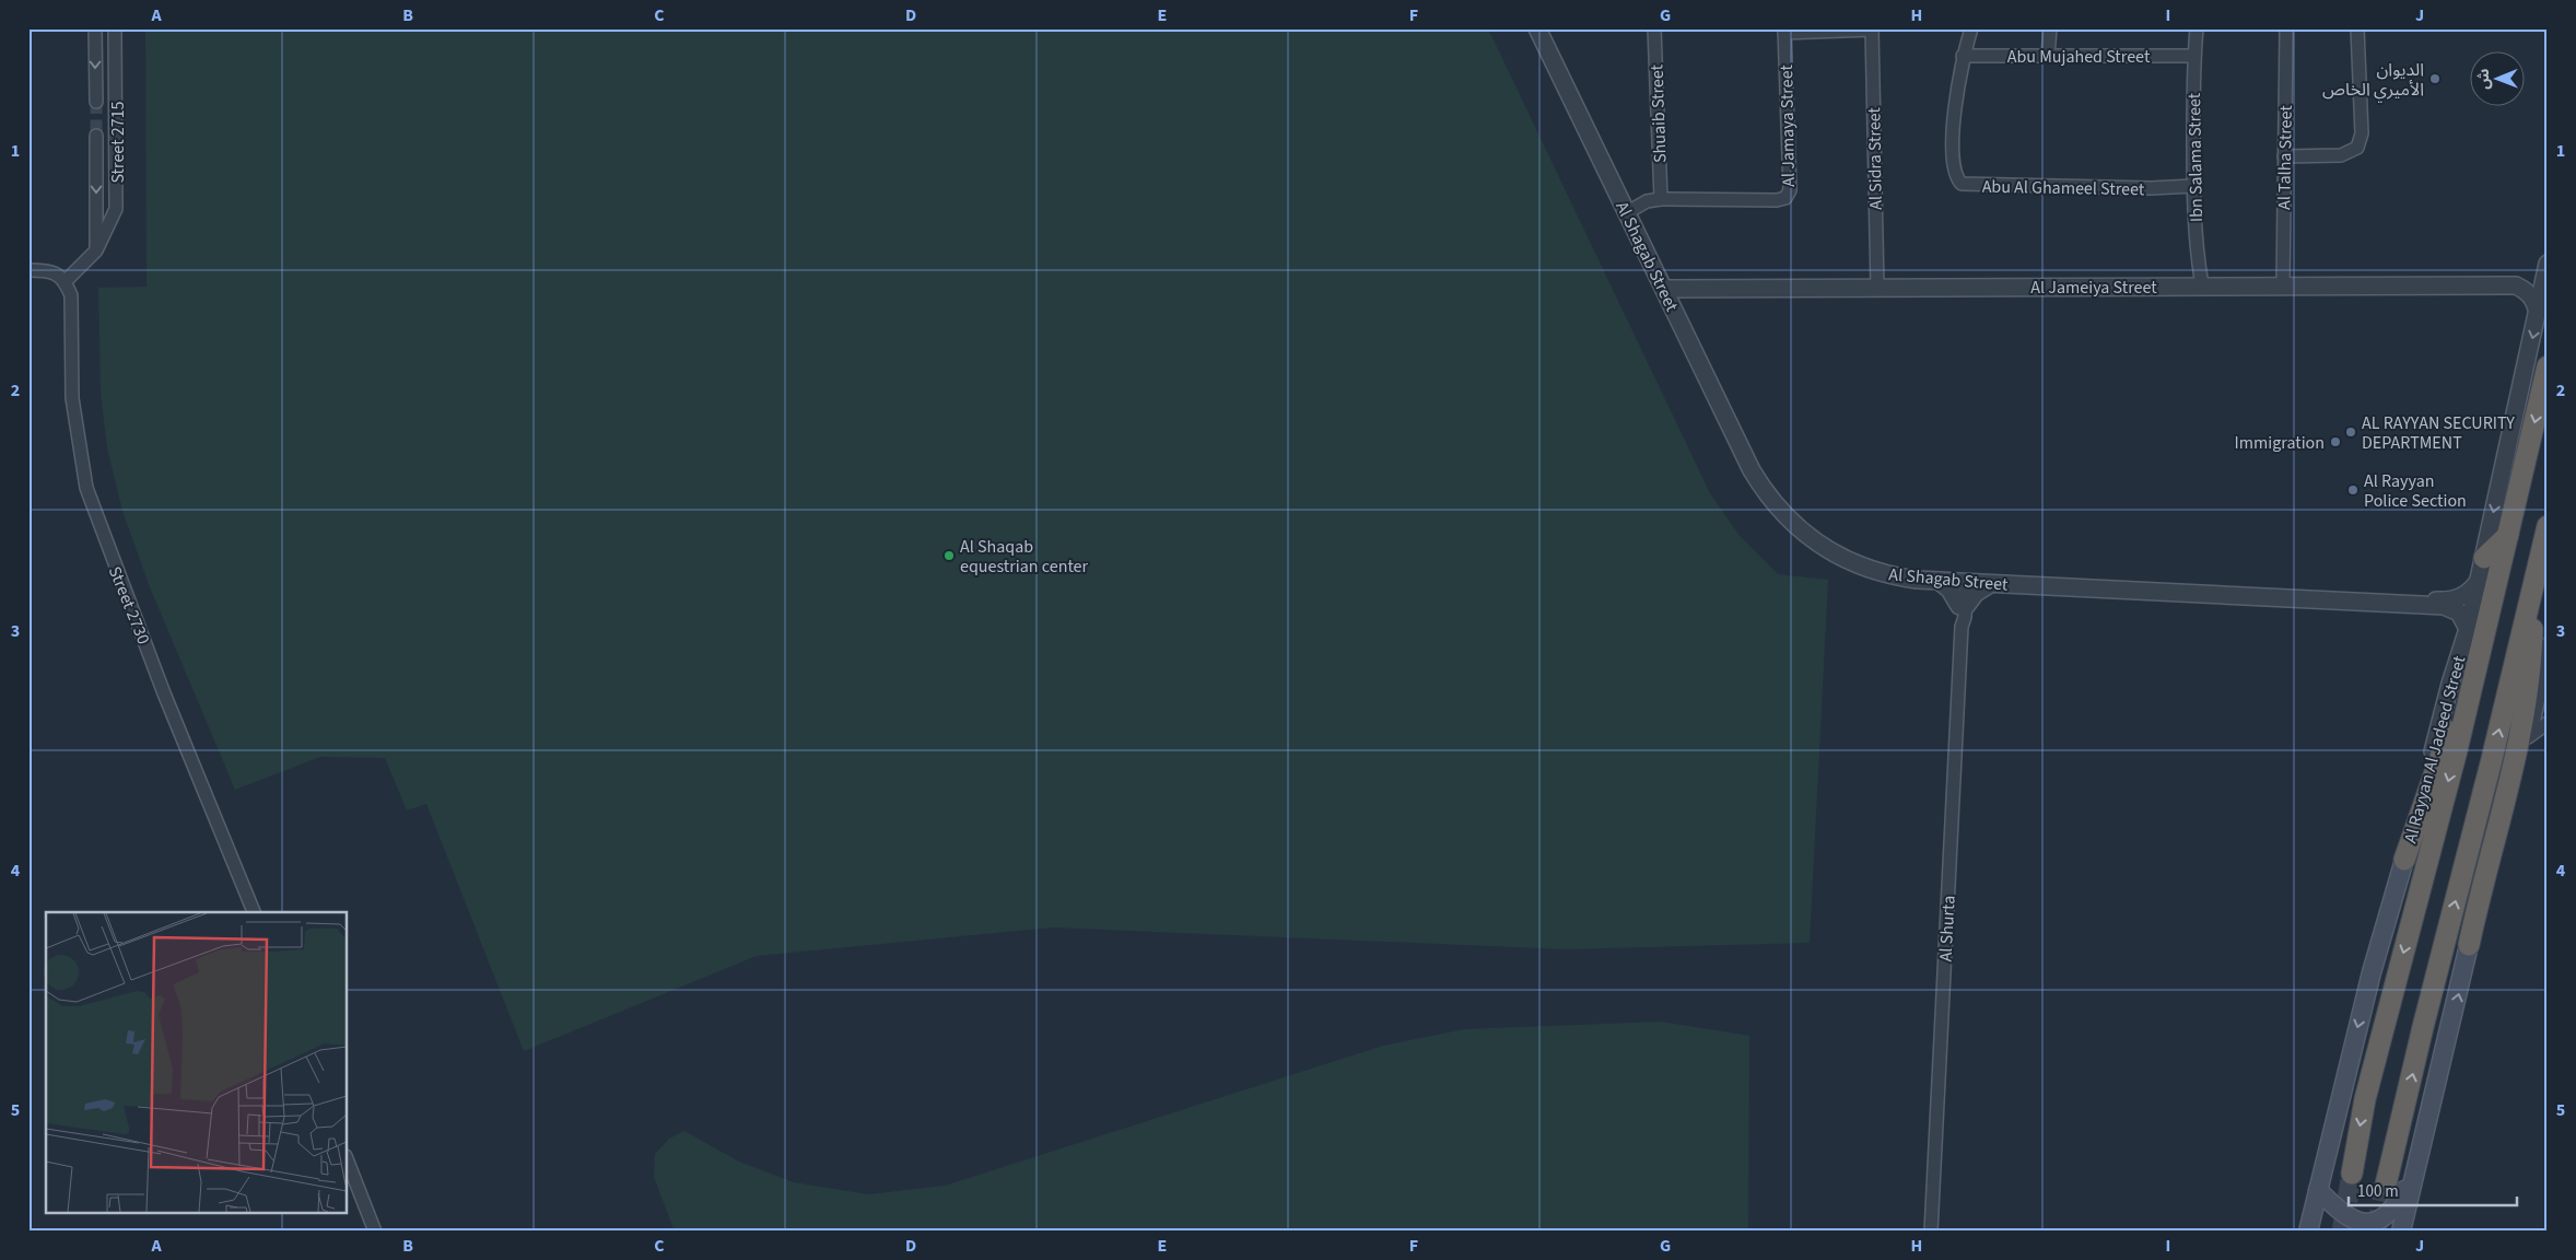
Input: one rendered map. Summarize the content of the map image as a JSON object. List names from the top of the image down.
{
  "streets": {
    "highway": ["Al Rayyan Al Jadeed Street"],
    "street": [
      "Abu Mujahed Street",
      "Shuaib Street",
      "Al Jamaya Street",
      "Street 2715",
      "Ibn Salama Street",
      "Al Talha Street",
      "Al Sidra Street",
      "Abu Al Ghameel Street",
      "Al Shagab Street",
      "Al Jameiya Street",
      "Street 2730",
      "Al Shurta"
    ]
  },
  "crossings": [
    ["Abu Mujahed Street", "Ibn Salama Street"],
    ["Abu Mujahed Street", "Abu Al Ghameel Street"],
    ["Shuaib Street", "Al Jamaya Street"],
    ["Al Jamaya Street", "Al Sidra Street"],
    ["Al Jamaya Street", "Al Shagab Street"],
    ["Street 2715", "Street 2730"],
    ["Ibn Salama Street", "Abu Al Ghameel Street"],
    ["Ibn Salama Street", "Al Jameiya Street"],
    ["Al Talha Street", "Al Jameiya Street"],
    ["Al Sidra Street", "Al Jameiya Street"],
    ["Al Shagab Street", "Al Jameiya Street"],
    ["Al Shagab Street", "Al Rayyan Al Jadeed Street"],
    ["Al Shagab Street", "Al Shurta"]
  ],
  "places": [
    "الديوان الأميري الخاص",
    "AL RAYYAN SECURITY DEPARTMENT",
    "Immigration",
    "Al Rayyan Police Section",
    "Al Shaqab equestrian center"
  ],
  "scale_bar": "100 m",
  "north": "left",
  "grid": {
    "columns": [
      "A",
      "B",
      "C",
      "D",
      "E",
      "F",
      "G",
      "H",
      "I",
      "J"
    ],
    "rows": [
      "1",
      "2",
      "3",
      "4",
      "5"
    ]
  }
}
